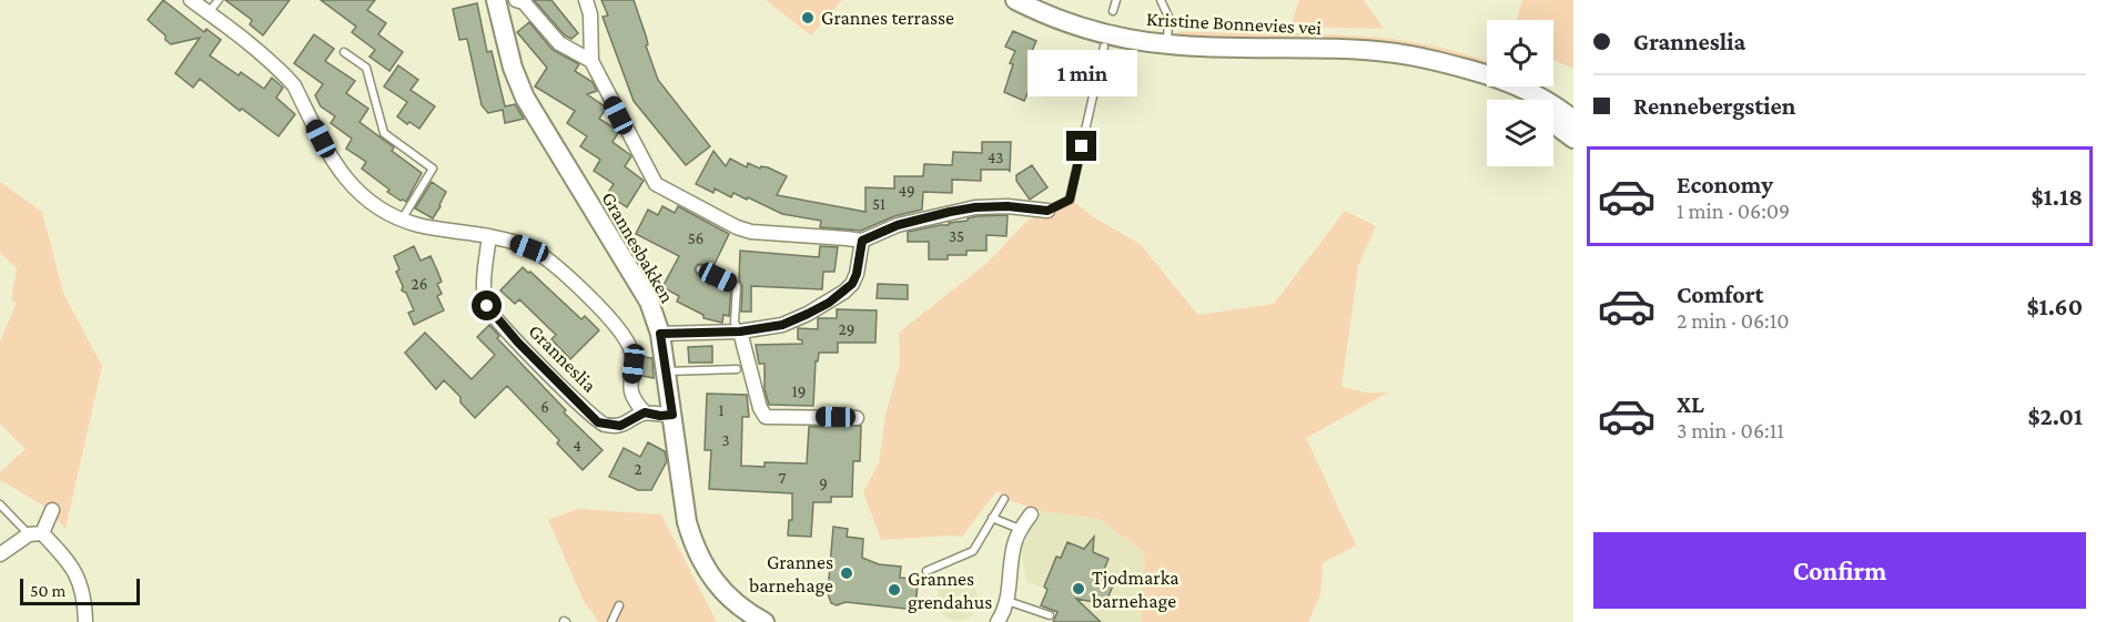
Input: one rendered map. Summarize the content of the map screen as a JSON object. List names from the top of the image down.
{
  "streets": {
    "main road": ["Kristine Bonnevies vei", "Grannesbakken"],
    "street": ["Granneslia"]
  },
  "crossings": [
    ["Grannesbakken", "Granneslia"]
  ],
  "places": [
    "Grannes terrasse",
    "Grannes barnehage",
    "Tjodmarka barnehage",
    "Grannes grendahus"
  ],
  "house_numbers": [
    "43",
    "49",
    "51",
    "35",
    "56",
    "26",
    "29",
    "19",
    "6",
    "1",
    "3",
    "4",
    "2",
    "7",
    "9"
  ],
  "scale_bar": "50 m",
  "page": {
    "banner": ["Granneslia", "Rennebergstien"],
    "bubble": "1 min",
    "list": [
      {
        "name": "Economy",
        "note": "1 min · 06:09",
        "value": "$1.18"
      },
      {
        "name": "Comfort",
        "note": "2 min · 06:10",
        "value": "$1.60"
      },
      {
        "name": "XL",
        "note": "3 min · 06:11",
        "value": "$2.01"
      }
    ],
    "buttons": "Confirm",
    "scale": "50 m"
  }
}
